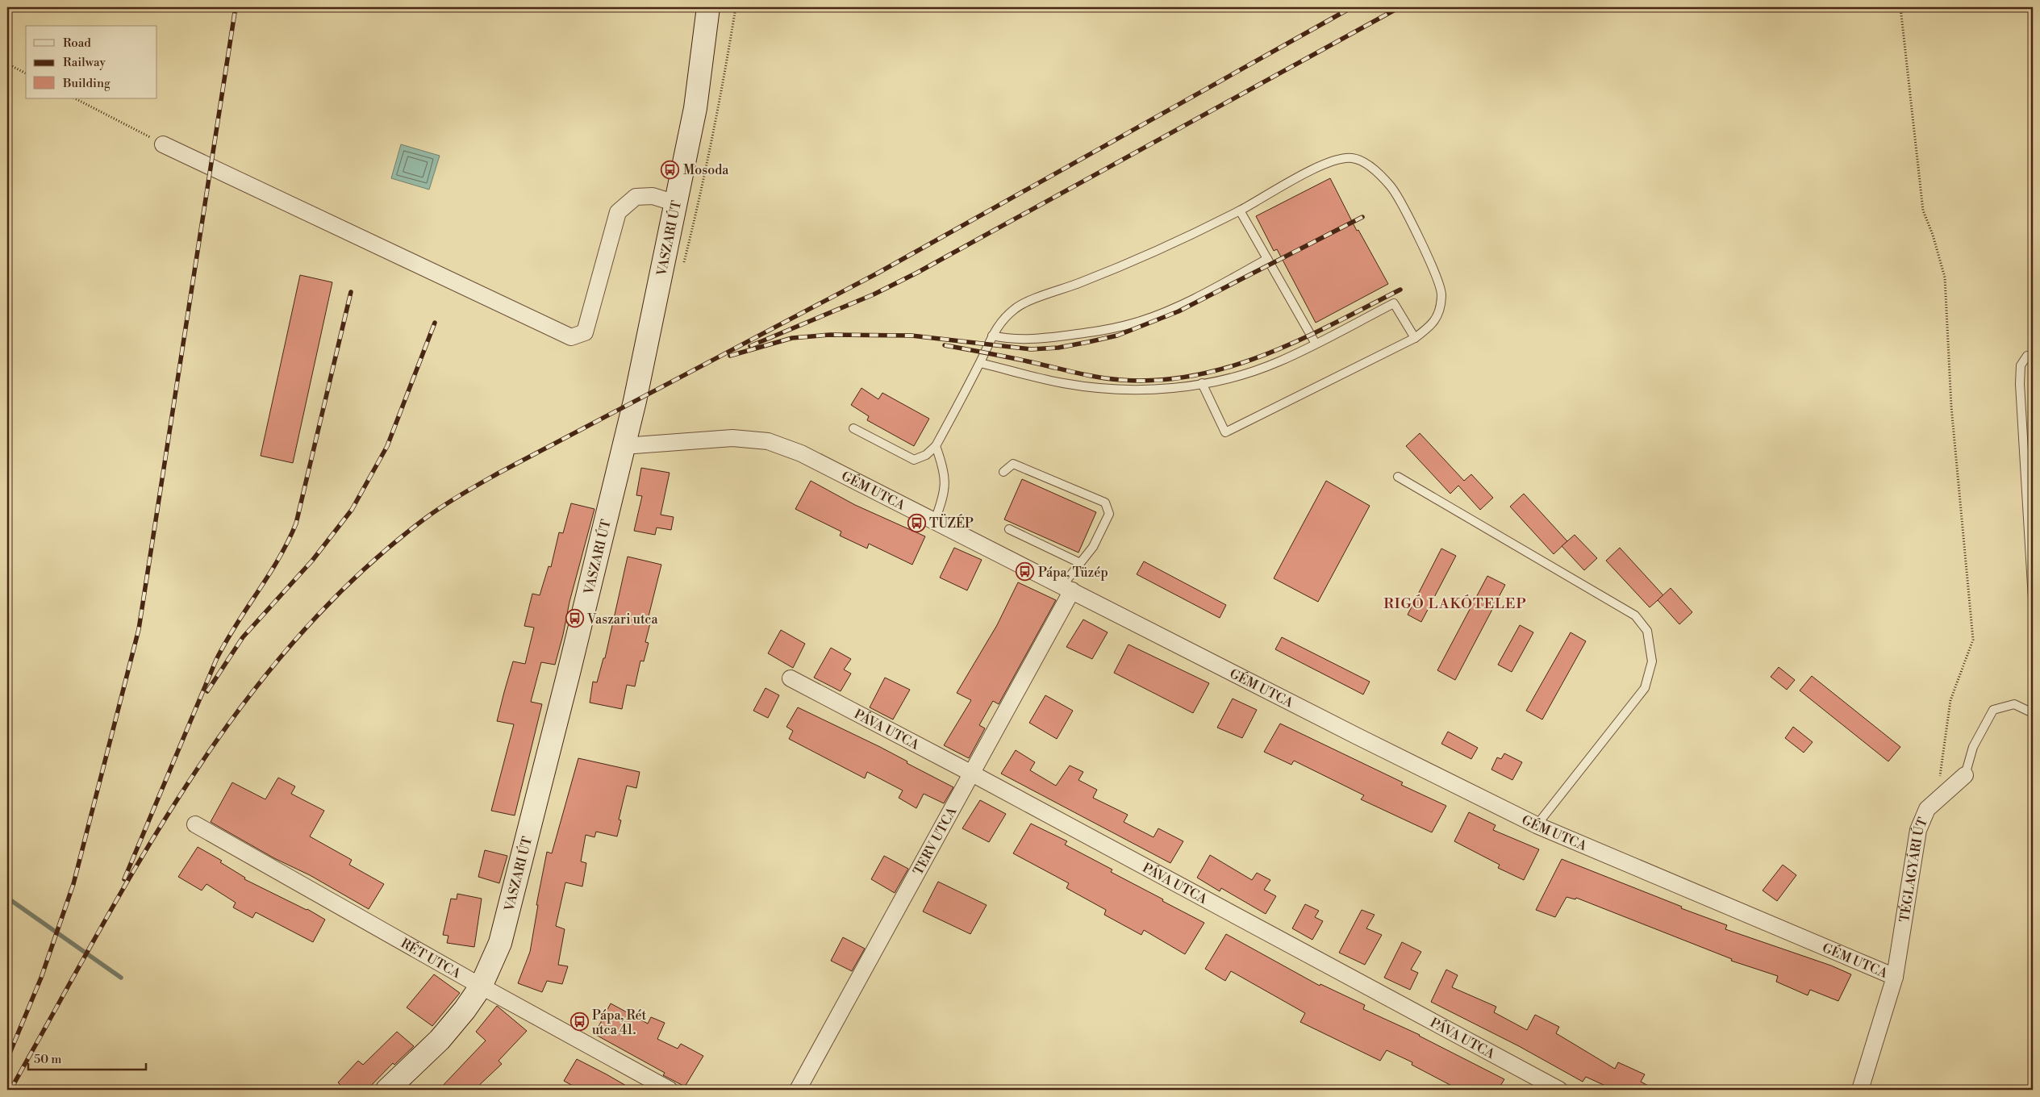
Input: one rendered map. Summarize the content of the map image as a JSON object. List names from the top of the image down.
{
  "streets": {
    "main road": ["VASZARI ÚT"],
    "street": [
      "GÉM UTCA",
      "PÁVA UTCA",
      "TERV UTCA",
      "TÉGLAGYÁRI ÚT",
      "RÉT UTCA"
    ]
  },
  "crossings": [
    ["VASZARI ÚT", "GÉM UTCA"],
    ["VASZARI ÚT", "RÉT UTCA"],
    ["GÉM UTCA", "TERV UTCA"],
    ["GÉM UTCA", "TÉGLAGYÁRI ÚT"],
    ["PÁVA UTCA", "TERV UTCA"]
  ],
  "districts": ["RIGÓ LAKÓTELEP"],
  "places": {
    "bus stop": [
      "Mosoda",
      "TÜZÉP",
      "Pápa, Tüzép",
      "Vaszari utca",
      "Pápa, Rét utca 41."
    ]
  },
  "legend": ["Road", "Railway", "Building"],
  "scale_bar": "50 m"
}
